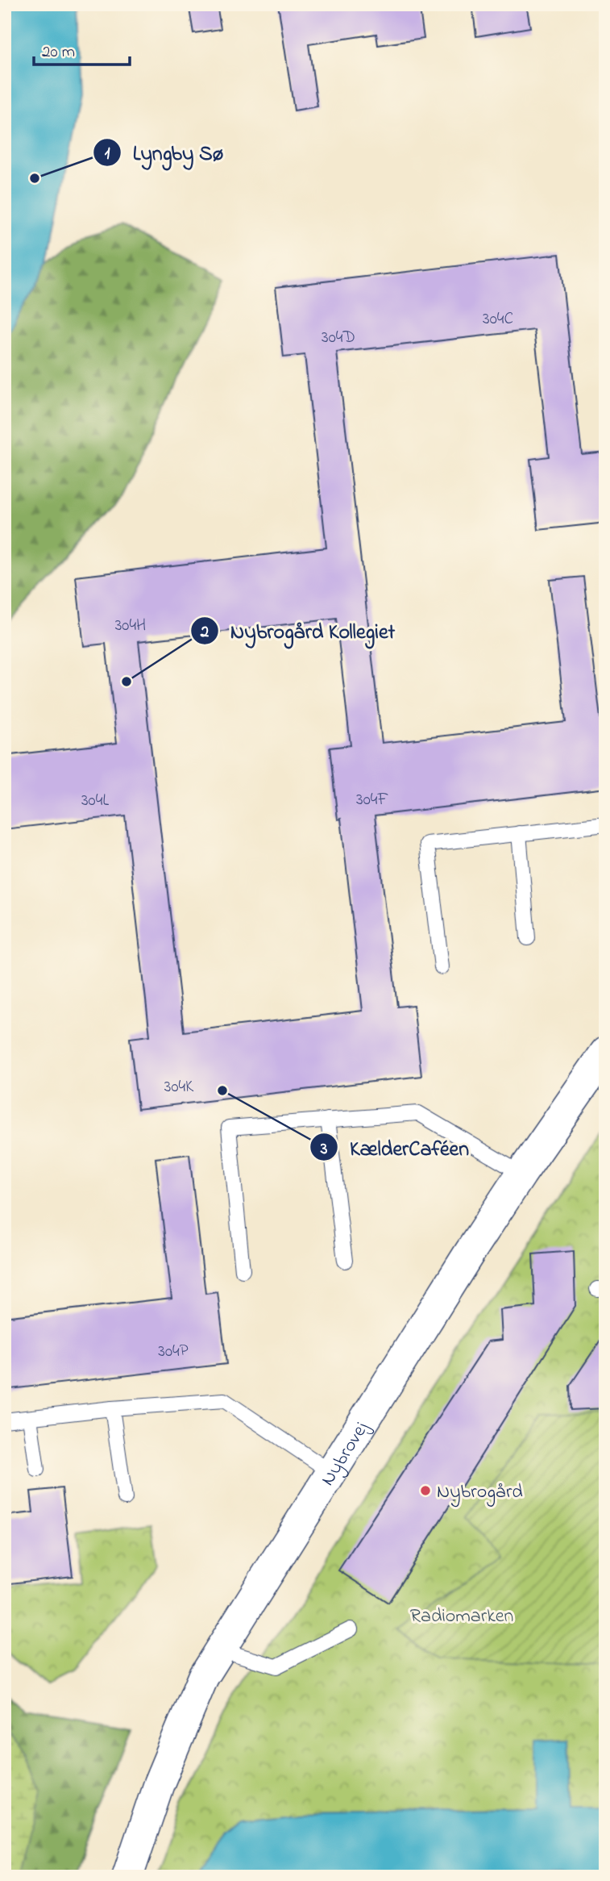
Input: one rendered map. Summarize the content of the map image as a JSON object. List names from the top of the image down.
{
  "streets": {
    "street": ["Nybrovej"]
  },
  "parks": ["Radiomarken"],
  "places": [
    "Lyngby Sø",
    "Nybrogård Kollegiet",
    "KælderCaféen",
    "Nybrogård"
  ],
  "house_numbers": [
    "304C",
    "304D",
    "304H",
    "304F",
    "304L",
    "304K",
    "304P"
  ],
  "scale_bar": "20 m"
}
